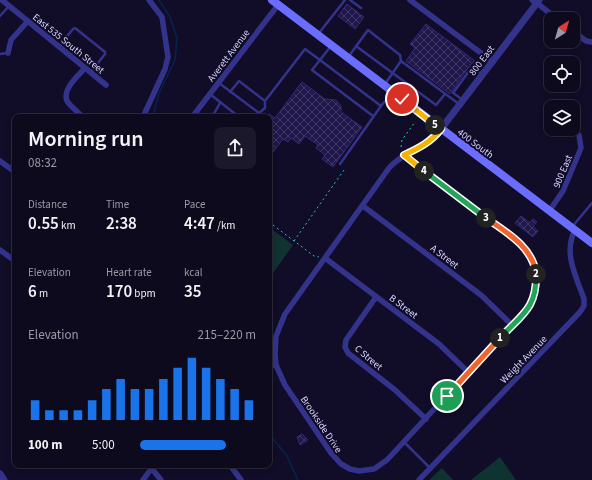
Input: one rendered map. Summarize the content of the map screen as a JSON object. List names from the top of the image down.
{
  "streets": {
    "main road": ["400 South"],
    "street": [
      "East 535 South Street",
      "Averett Avenue",
      "800 East",
      "900 East",
      "A Street",
      "B Street",
      "C Street",
      "Weight Avenue",
      "Brookside Drive"
    ]
  },
  "crossings": [
    ["Averett Avenue", "400 South"],
    ["800 East", "400 South"],
    ["800 East", "Brookside Drive"],
    ["400 South", "900 East"],
    ["400 South", "Weight Avenue"],
    ["400 South", "Brookside Drive"],
    ["A Street", "Brookside Drive"],
    ["B Street", "C Street"],
    ["B Street", "Brookside Drive"],
    ["C Street", "Brookside Drive"]
  ],
  "north": "top right",
  "page": {
    "heading": ["Morning run", "08:32"],
    "pins": [
      "5",
      "4",
      "3",
      "2",
      "1"
    ],
    "stats": [
      ["Distance", "0.55 km"],
      ["Time", "2:38"],
      ["Pace", "4:47 /km"],
      ["Elevation", "6 m"],
      ["Heart rate", "170 bpm"],
      ["kcal", "35"]
    ],
    "chart": ["Elevation", "215–220 m"],
    "list": [
      {
        "name": "100 m",
        "note": "5:00"
      }
    ]
  }
}
